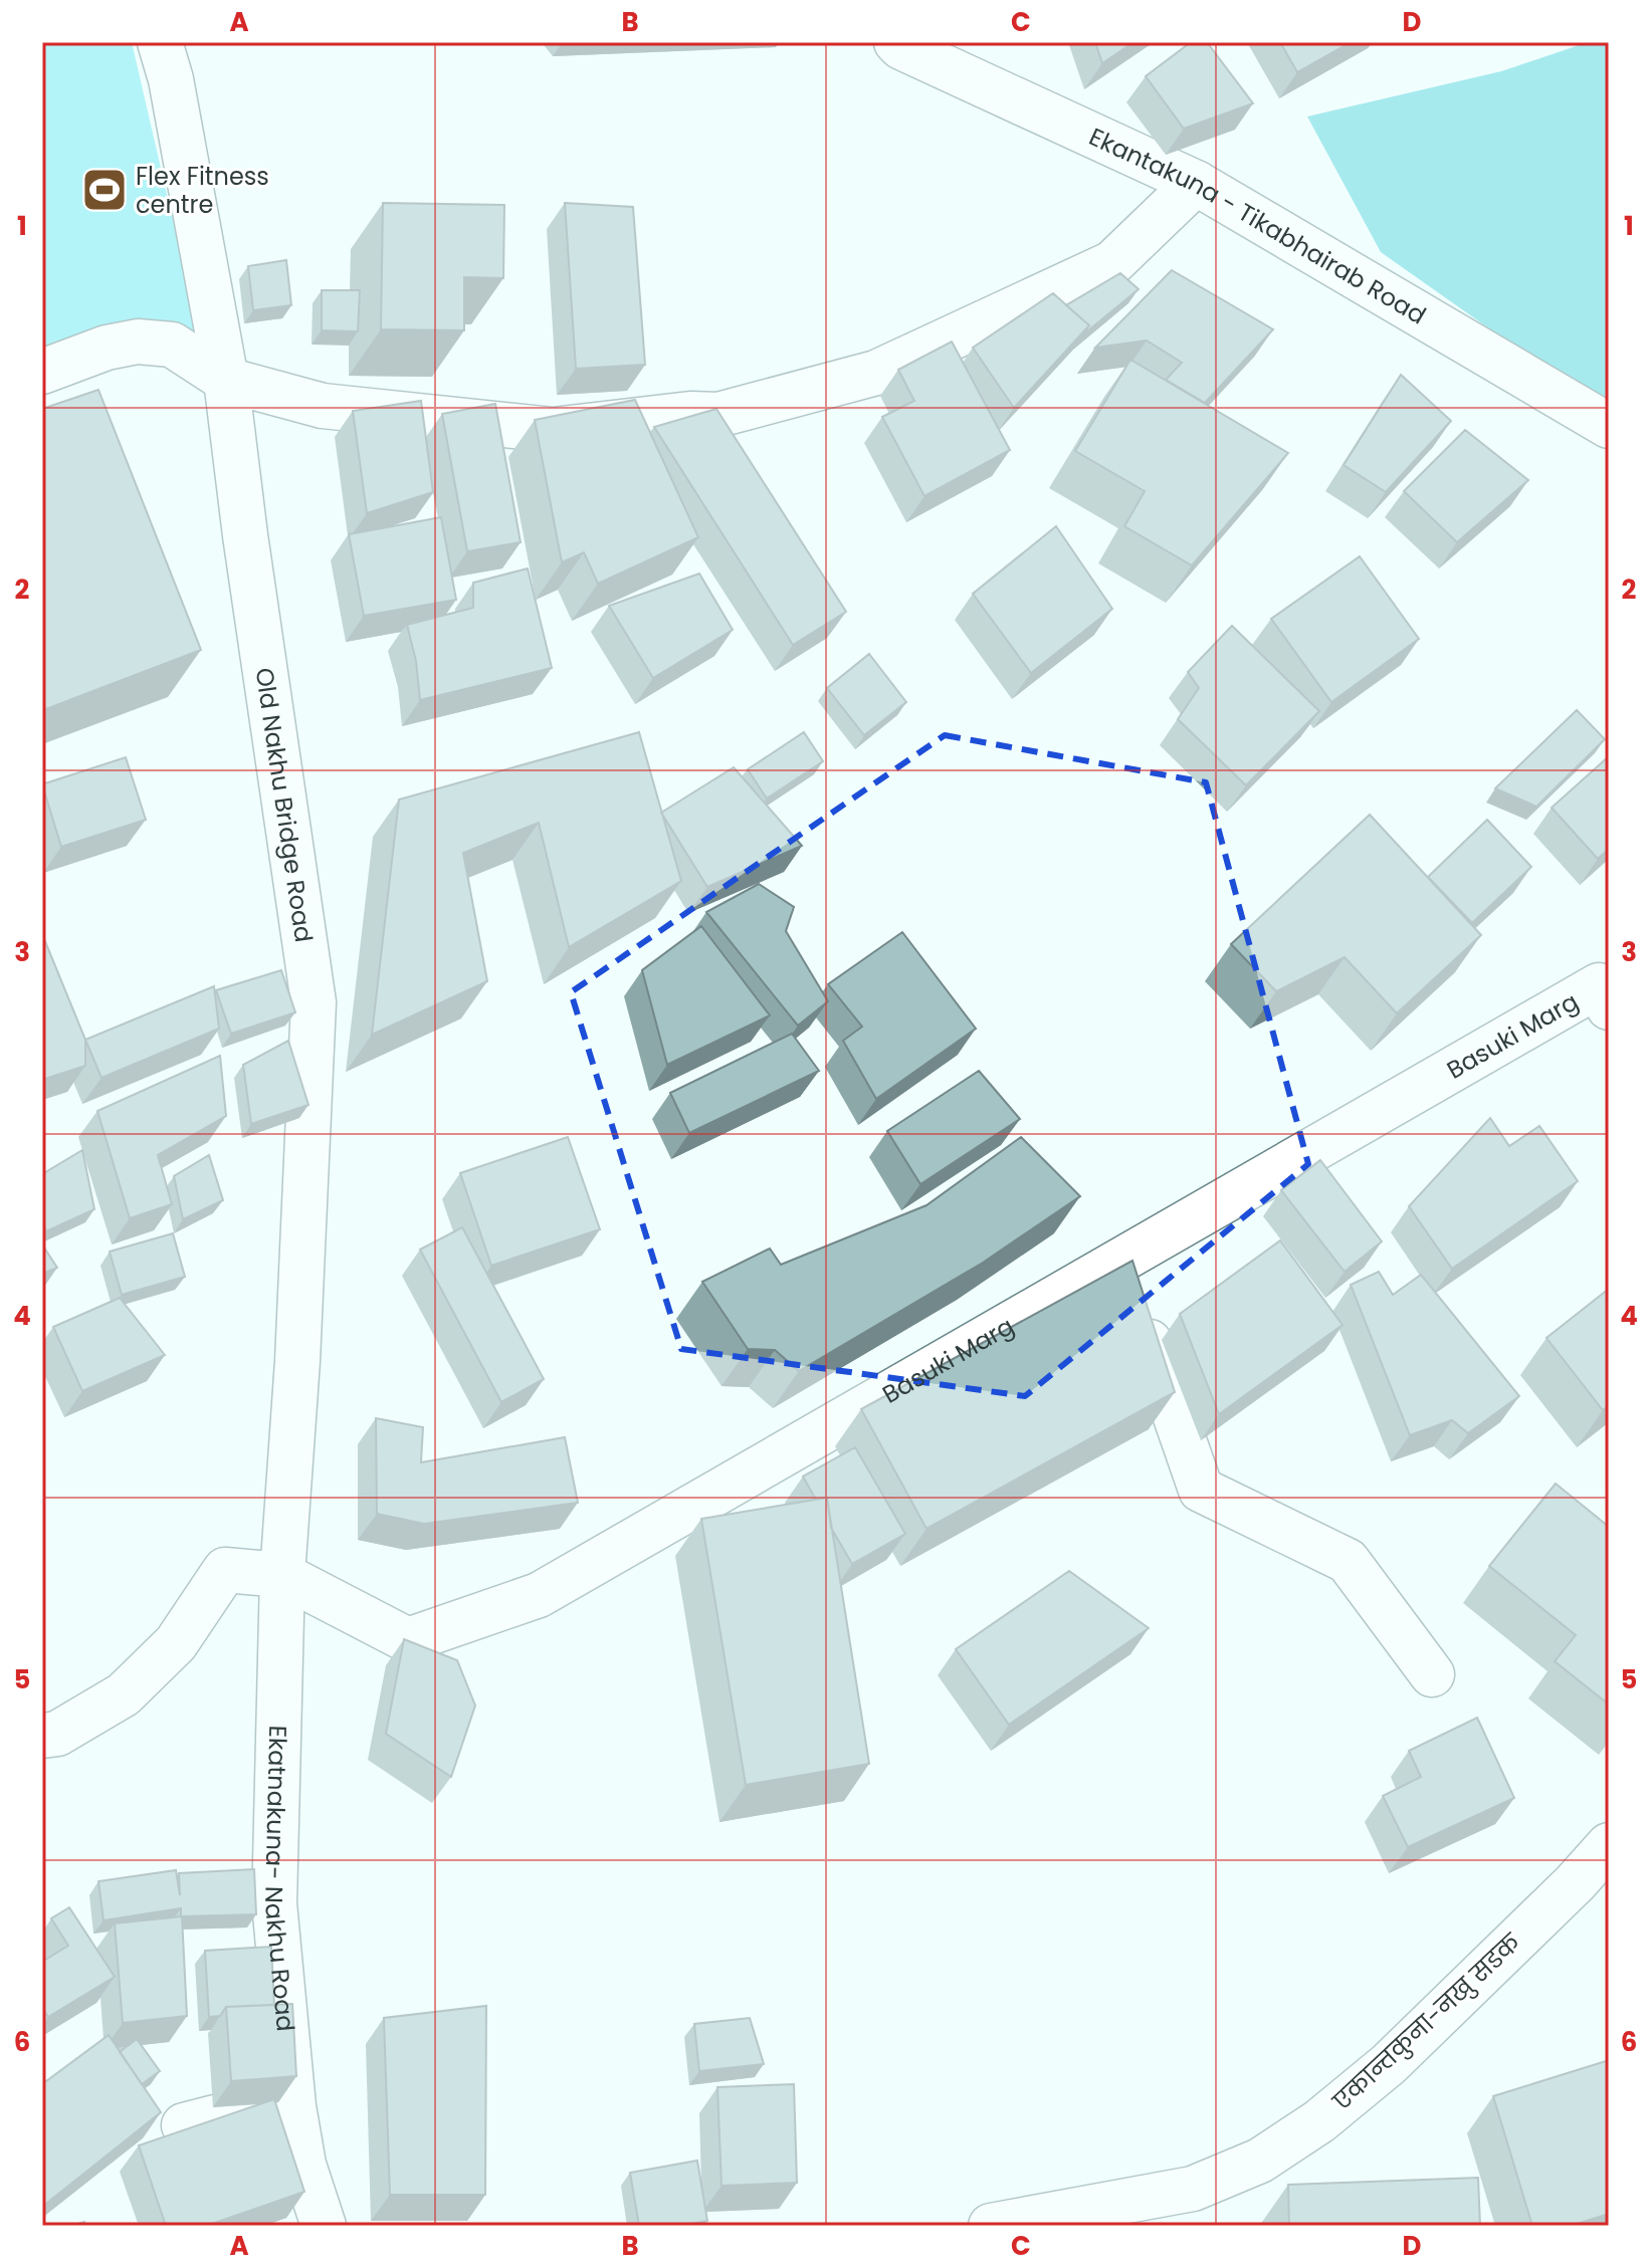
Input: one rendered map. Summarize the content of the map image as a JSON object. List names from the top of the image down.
{
  "streets": {
    "street": [
      "Ekantakuna - Tikabhairab Road",
      "Old Nakhu Bridge Road",
      "Basuki Marg",
      "Ekatnakuna- Nakhu Road",
      "एकान्तकुना-नखु सडक"
    ]
  },
  "crossings": [
    ["Old Nakhu Bridge Road", "Basuki Marg"],
    ["Old Nakhu Bridge Road", "Ekatnakuna- Nakhu Road"],
    ["Basuki Marg", "Ekatnakuna- Nakhu Road"]
  ],
  "places": {
    "sports": ["Flex Fitness centre"]
  },
  "grid": {
    "columns": [
      "A",
      "B",
      "C",
      "D"
    ],
    "rows": [
      "1",
      "2",
      "3",
      "4",
      "5",
      "6"
    ]
  }
}
